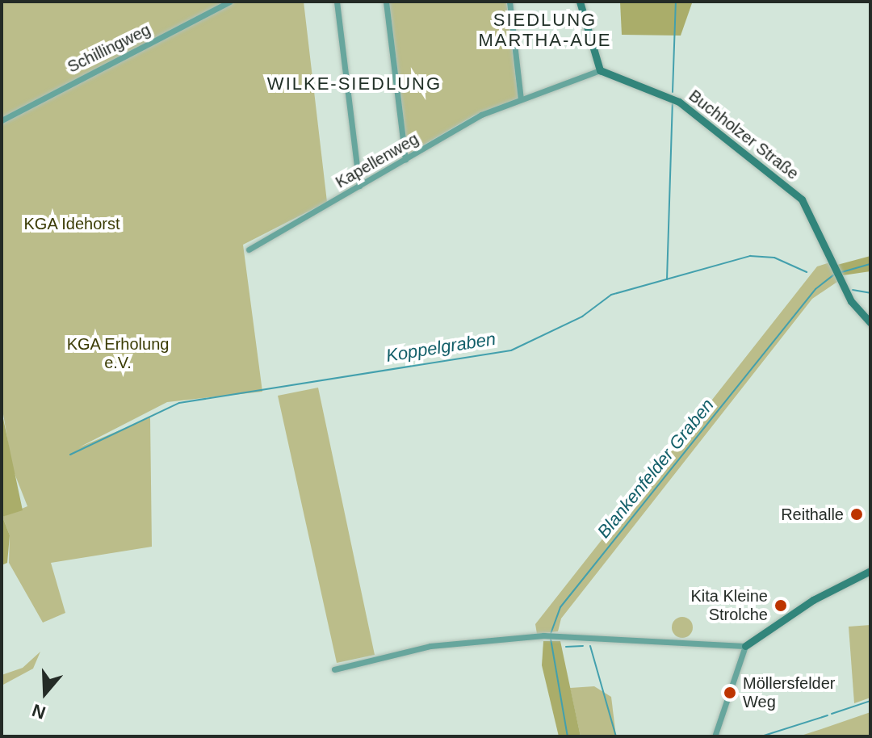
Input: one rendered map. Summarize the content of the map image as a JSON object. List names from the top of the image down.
{
  "streets": {
    "street": ["Schillingweg", "Buchholzer Straße", "Kapellenweg"]
  },
  "crossings": [
    ["Buchholzer Straße", "Kapellenweg"]
  ],
  "districts": ["SIEDLUNG MARTHA-AUE", "WILKE-SIEDLUNG"],
  "water": ["Koppelgraben", "Blankenfelder Graben"],
  "parks": ["KGA Idehorst", "KGA Erholung e.V."],
  "places": ["Reithalle", "Kita Kleine Strolche", "Möllersfelder Weg"],
  "north": "bottom"
}
